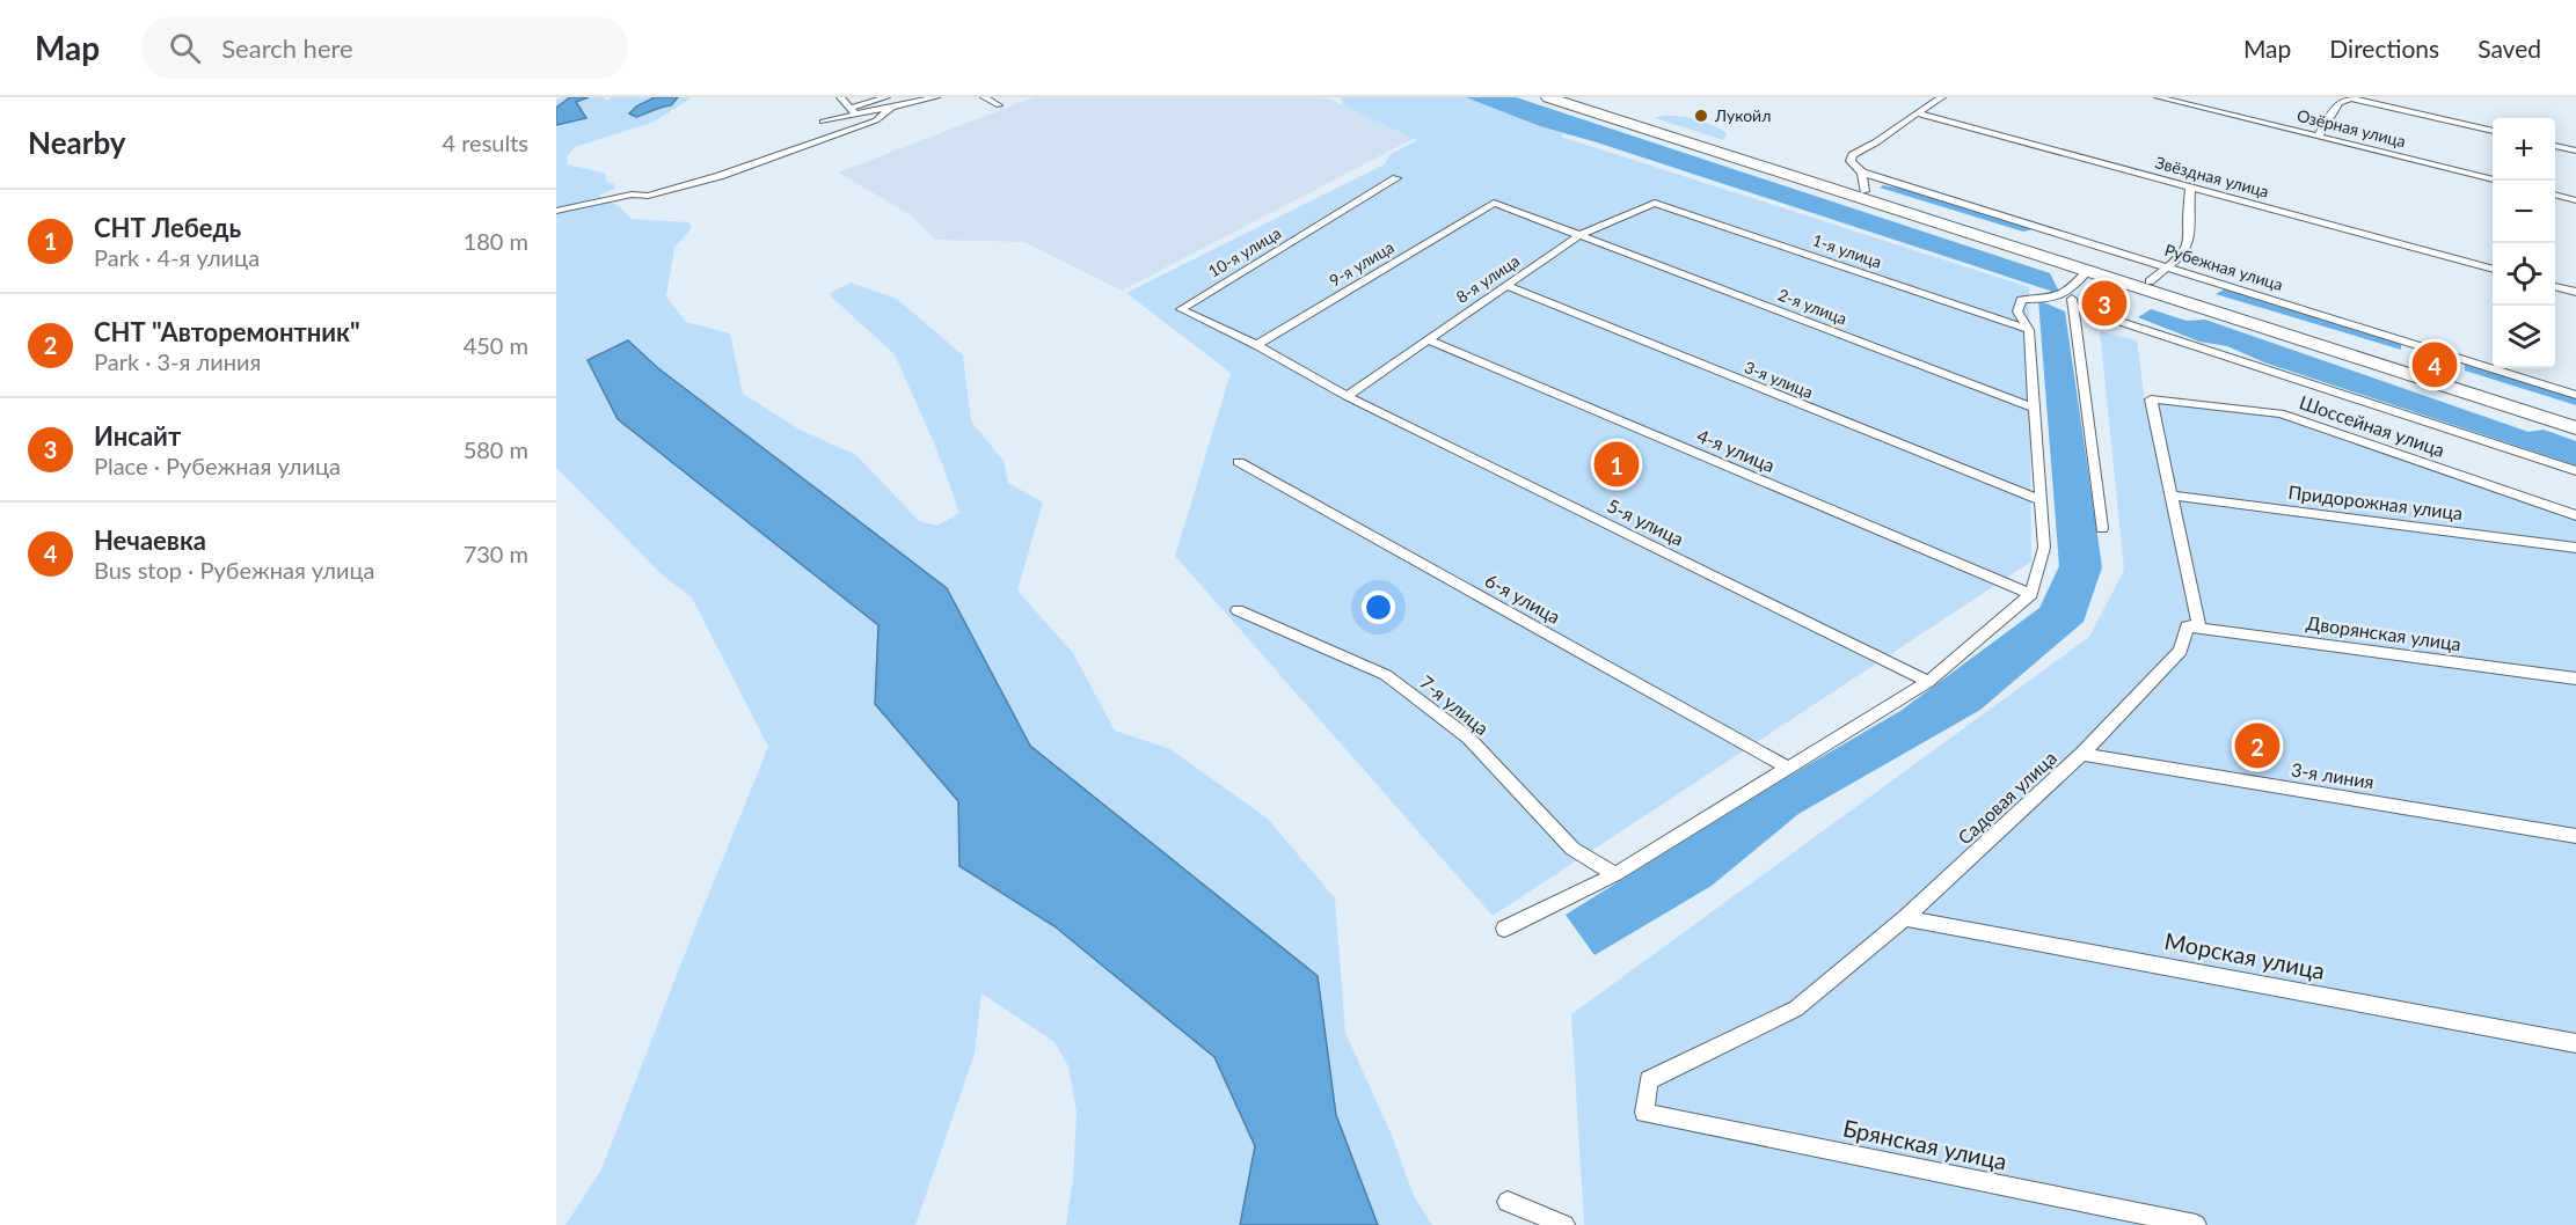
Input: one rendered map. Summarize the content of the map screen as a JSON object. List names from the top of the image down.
{
  "streets": {
    "street": [
      "Озёрная улица",
      "Звёздная улица",
      "1-я улица",
      "10-я улица",
      "9-я улица",
      "Рубежная улица",
      "8-я улица",
      "2-я улица",
      "3-я улица",
      "Шоссейная улица",
      "4-я улица",
      "Придорожная улица",
      "5-я улица",
      "6-я улица",
      "Дворянская улица",
      "7-я улица",
      "3-я линия",
      "Садовая улица",
      "Морская улица",
      "Брянская улица"
    ]
  },
  "crossings": [
    ["1-я улица", "8-я улица"],
    ["10-я улица", "9-я улица"],
    ["9-я улица", "8-я улица"],
    ["9-я улица", "2-я улица"],
    ["8-я улица", "2-я улица"],
    ["8-я улица", "3-я улица"],
    ["8-я улица", "4-я улица"],
    ["8-я улица", "5-я улица"],
    ["Шоссейная улица", "Садовая улица"],
    ["Придорожная улица", "Садовая улица"],
    ["Дворянская улица", "Садовая улица"],
    ["3-я линия", "Садовая улица"],
    ["Садовая улица", "Морская улица"],
    ["Садовая улица", "Брянская улица"]
  ],
  "places": ["Лукойл"],
  "page": {
    "header": "Map",
    "search": "Search here",
    "nav": ["Map", "Directions", "Saved"],
    "heading": ["Nearby", "4 results"],
    "map_buttons": ["+", "−"],
    "list": [
      {
        "mark": "1",
        "name": "СНТ Лебедь",
        "note": "Park · 4-я улица",
        "value": "180 m"
      },
      {
        "mark": "2",
        "name": "СНТ \"Авторемонтник\"",
        "note": "Park · 3-я линия",
        "value": "450 m"
      },
      {
        "mark": "3",
        "name": "Инсайт",
        "note": "Place · Рубежная улица",
        "value": "580 m"
      },
      {
        "mark": "4",
        "name": "Нечаевка",
        "note": "Bus stop · Рубежная улица",
        "value": "730 m"
      }
    ],
    "pins": [
      "3",
      "4",
      "1",
      "2"
    ]
  }
}
